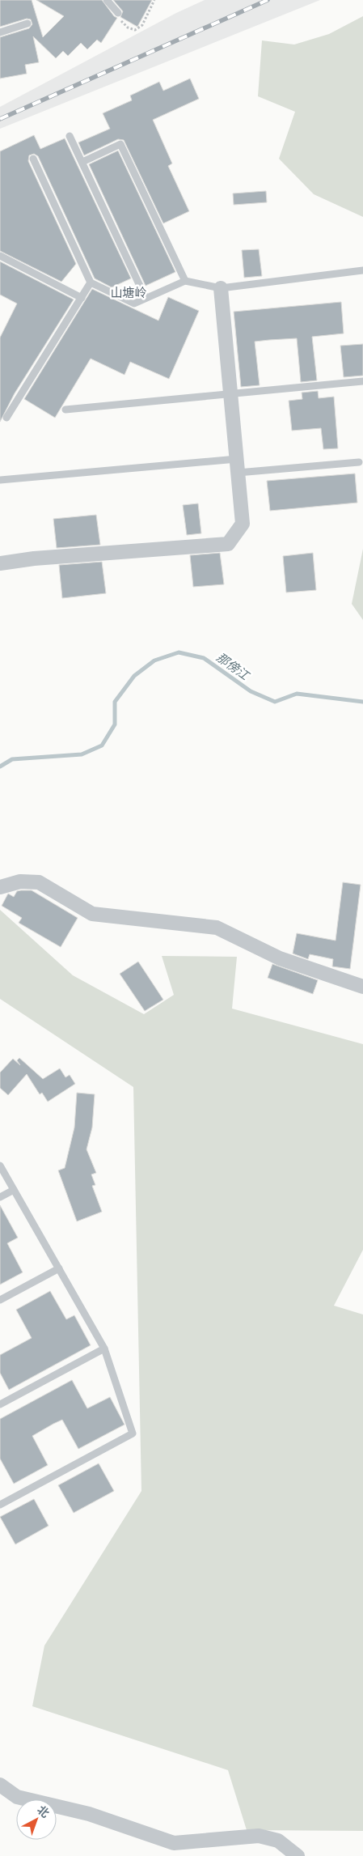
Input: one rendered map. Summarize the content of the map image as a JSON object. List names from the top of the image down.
{
  "districts": ["山塘岭"],
  "water": ["那傍江"],
  "north": "top right"
}
